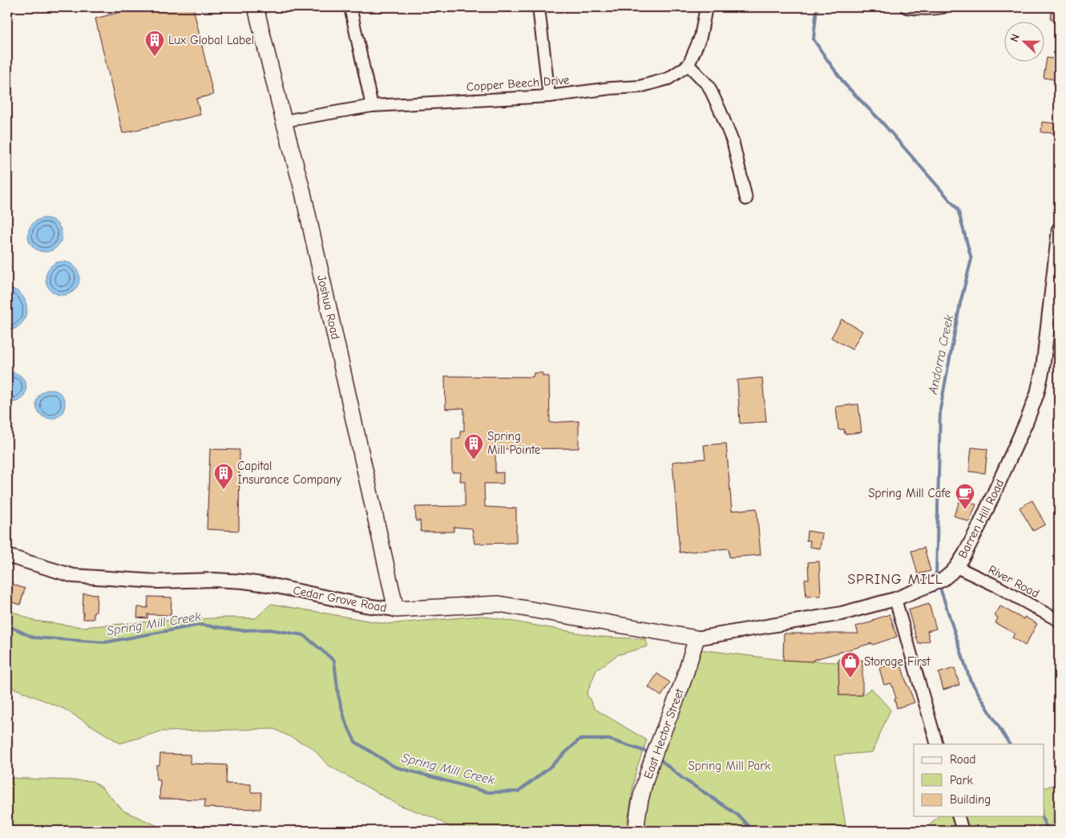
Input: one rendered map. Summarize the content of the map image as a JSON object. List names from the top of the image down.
{
  "streets": {
    "main road": ["Joshua Road", "Cedar Grove Road", "East Hector Street"],
    "street": ["Copper Beech Drive", "Barren Hill Road", "River Road"]
  },
  "crossings": [
    ["Copper Beech Drive", "Joshua Road"],
    ["Joshua Road", "Cedar Grove Road"],
    ["Barren Hill Road", "River Road"],
    ["Barren Hill Road", "Cedar Grove Road"],
    ["Barren Hill Road", "East Hector Street"],
    ["Cedar Grove Road", "East Hector Street"]
  ],
  "districts": ["SPRING MILL"],
  "water": ["Andorra Creek", "Spring Mill Creek"],
  "parks": ["Spring Mill Park"],
  "places": {
    "building": ["Lux Global Label", "Spring Mill Pointe", "Capital Insurance Company"],
    "cafe": ["Spring Mill Cafe"],
    "shop": ["Storage First"]
  },
  "legend": ["Road", "Park", "Building"],
  "north": "left"
}
